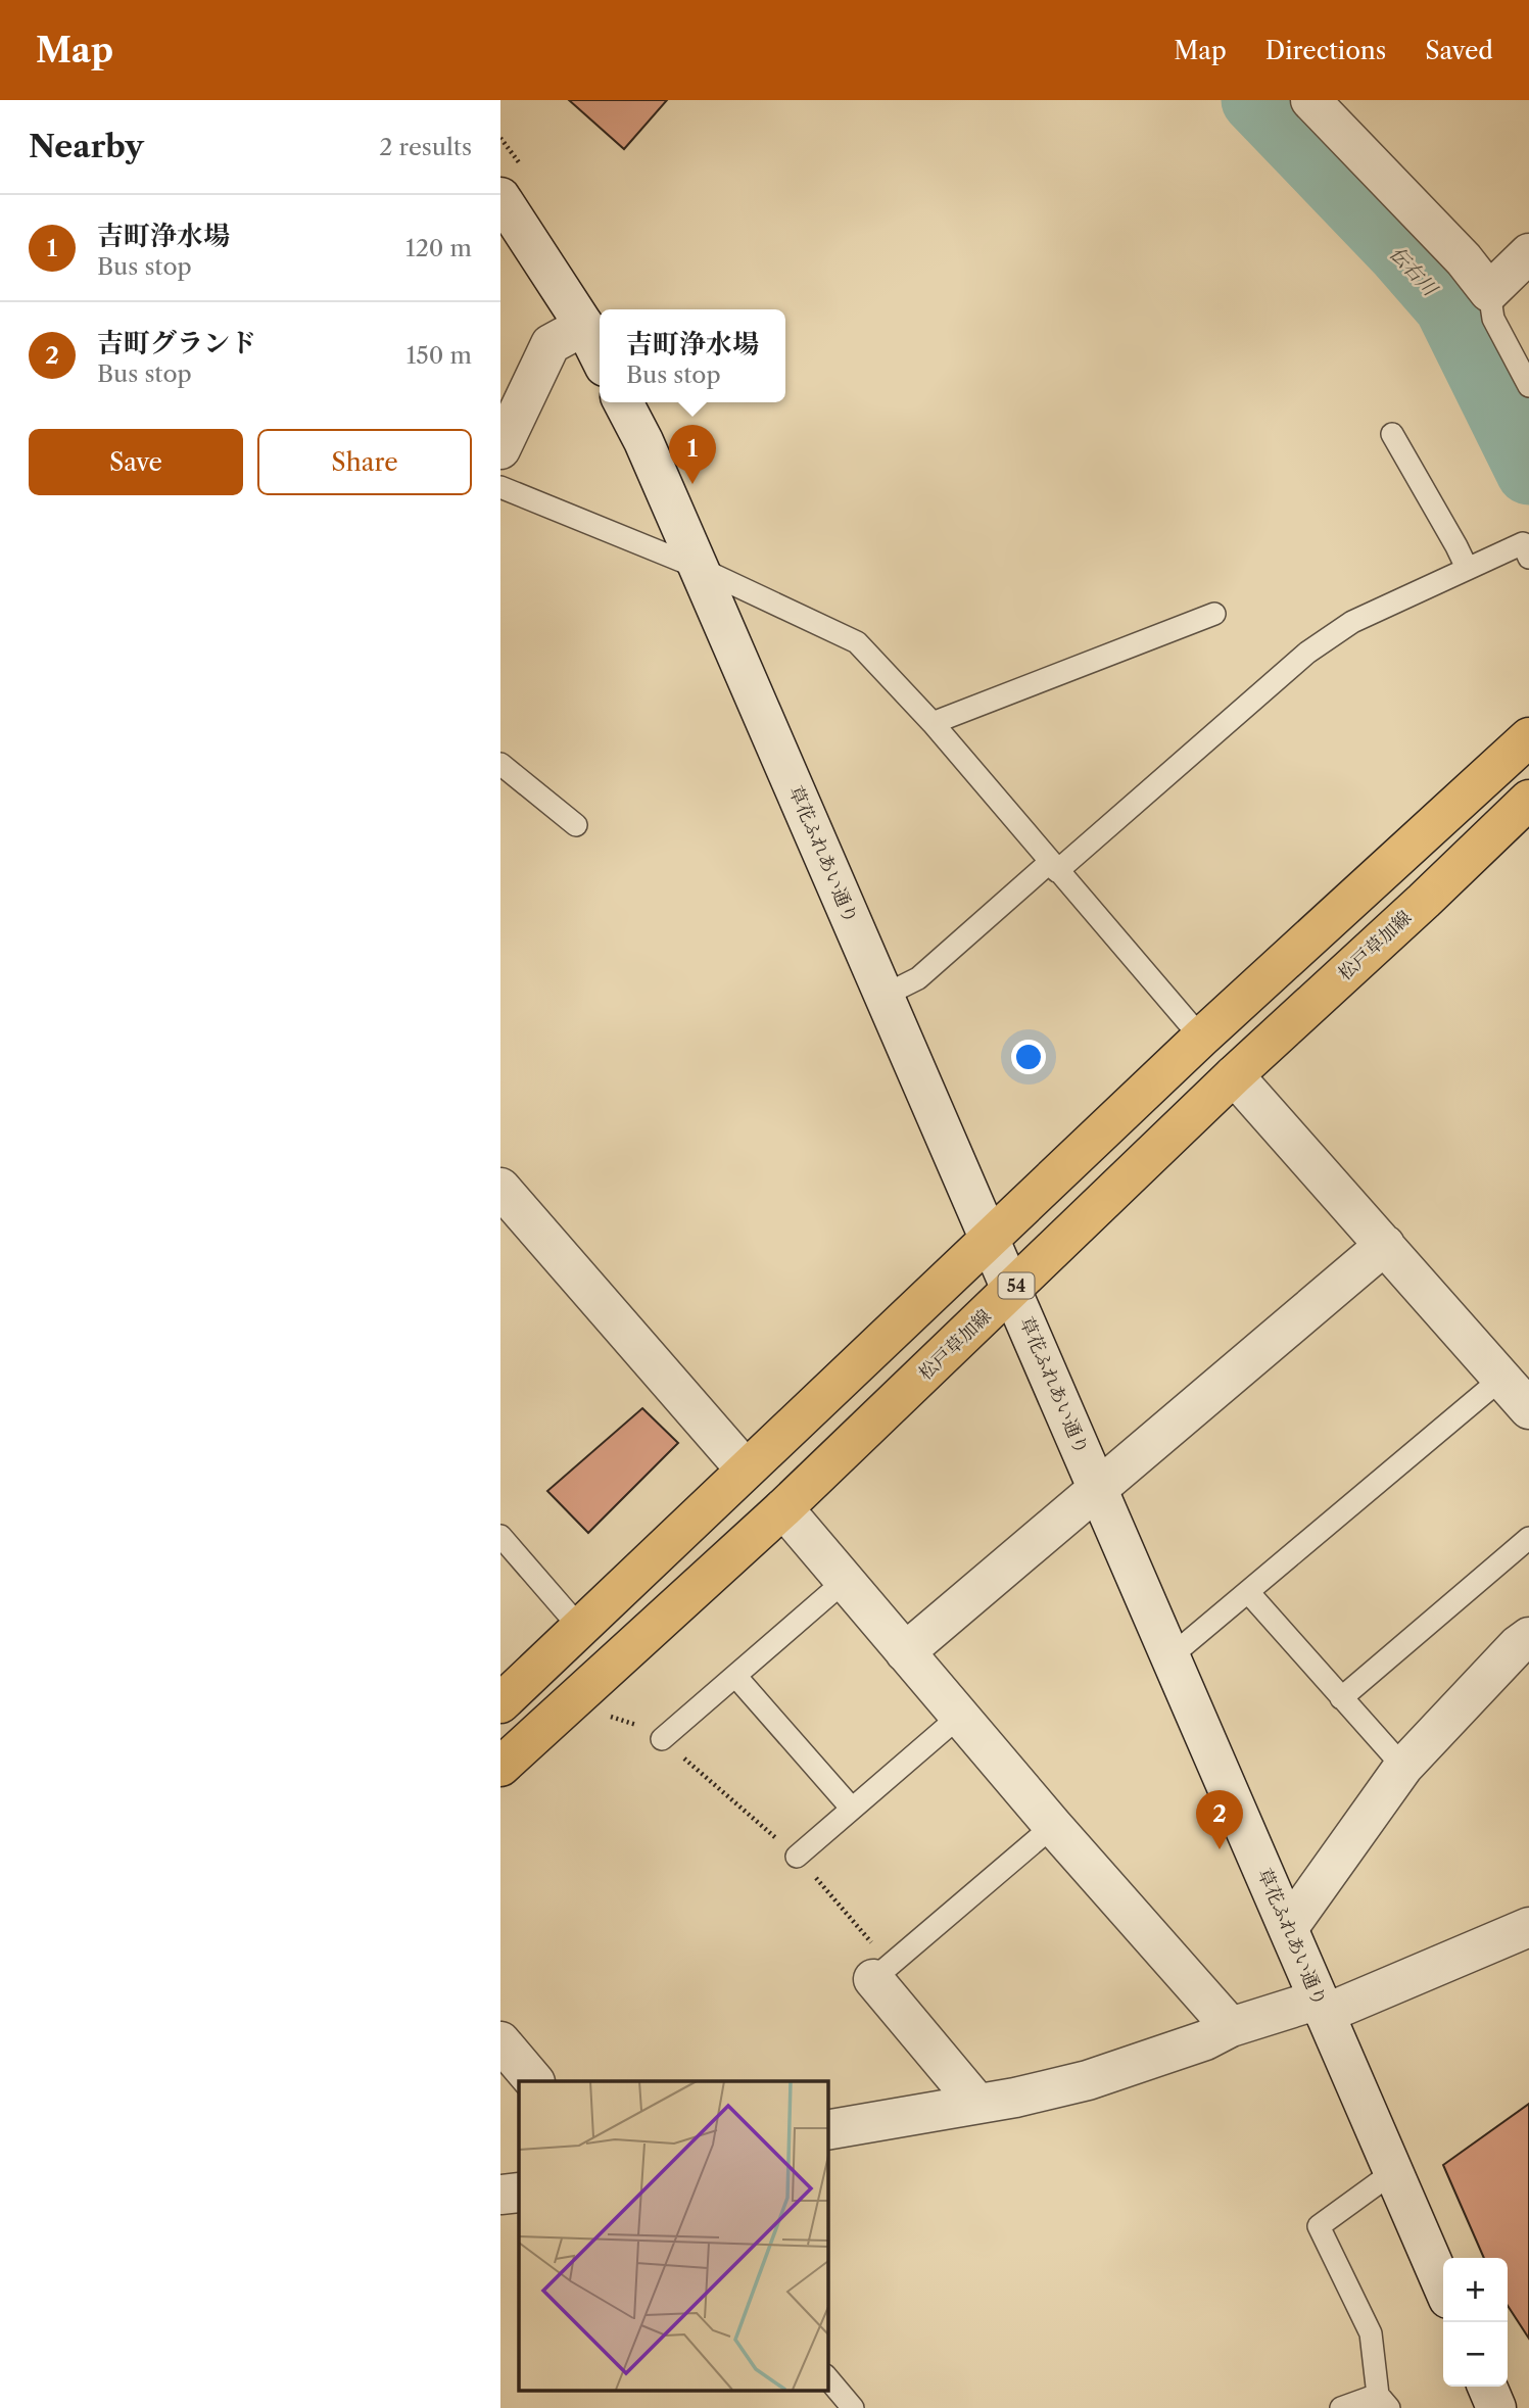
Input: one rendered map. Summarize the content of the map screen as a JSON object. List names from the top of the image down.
{
  "streets": {
    "main road": ["松戸草加線", "54"],
    "street": ["草花ふれあい通り"]
  },
  "crossings": [
    ["草花ふれあい通り", "松戸草加線"]
  ],
  "water": ["伝右川"],
  "page": {
    "header": "Map",
    "nav": ["Map", "Directions", "Saved"],
    "heading": ["Nearby", "2 results"],
    "list": [
      {
        "mark": "1",
        "name": "吉町浄水場",
        "note": "Bus stop",
        "value": "120 m"
      },
      {
        "mark": "2",
        "name": "吉町グランド",
        "note": "Bus stop",
        "value": "150 m"
      }
    ],
    "popup": ["吉町浄水場", "Bus stop"],
    "buttons": ["Save", "Share"],
    "pins": ["1", "2"],
    "map_buttons": ["+", "−"]
  }
}
